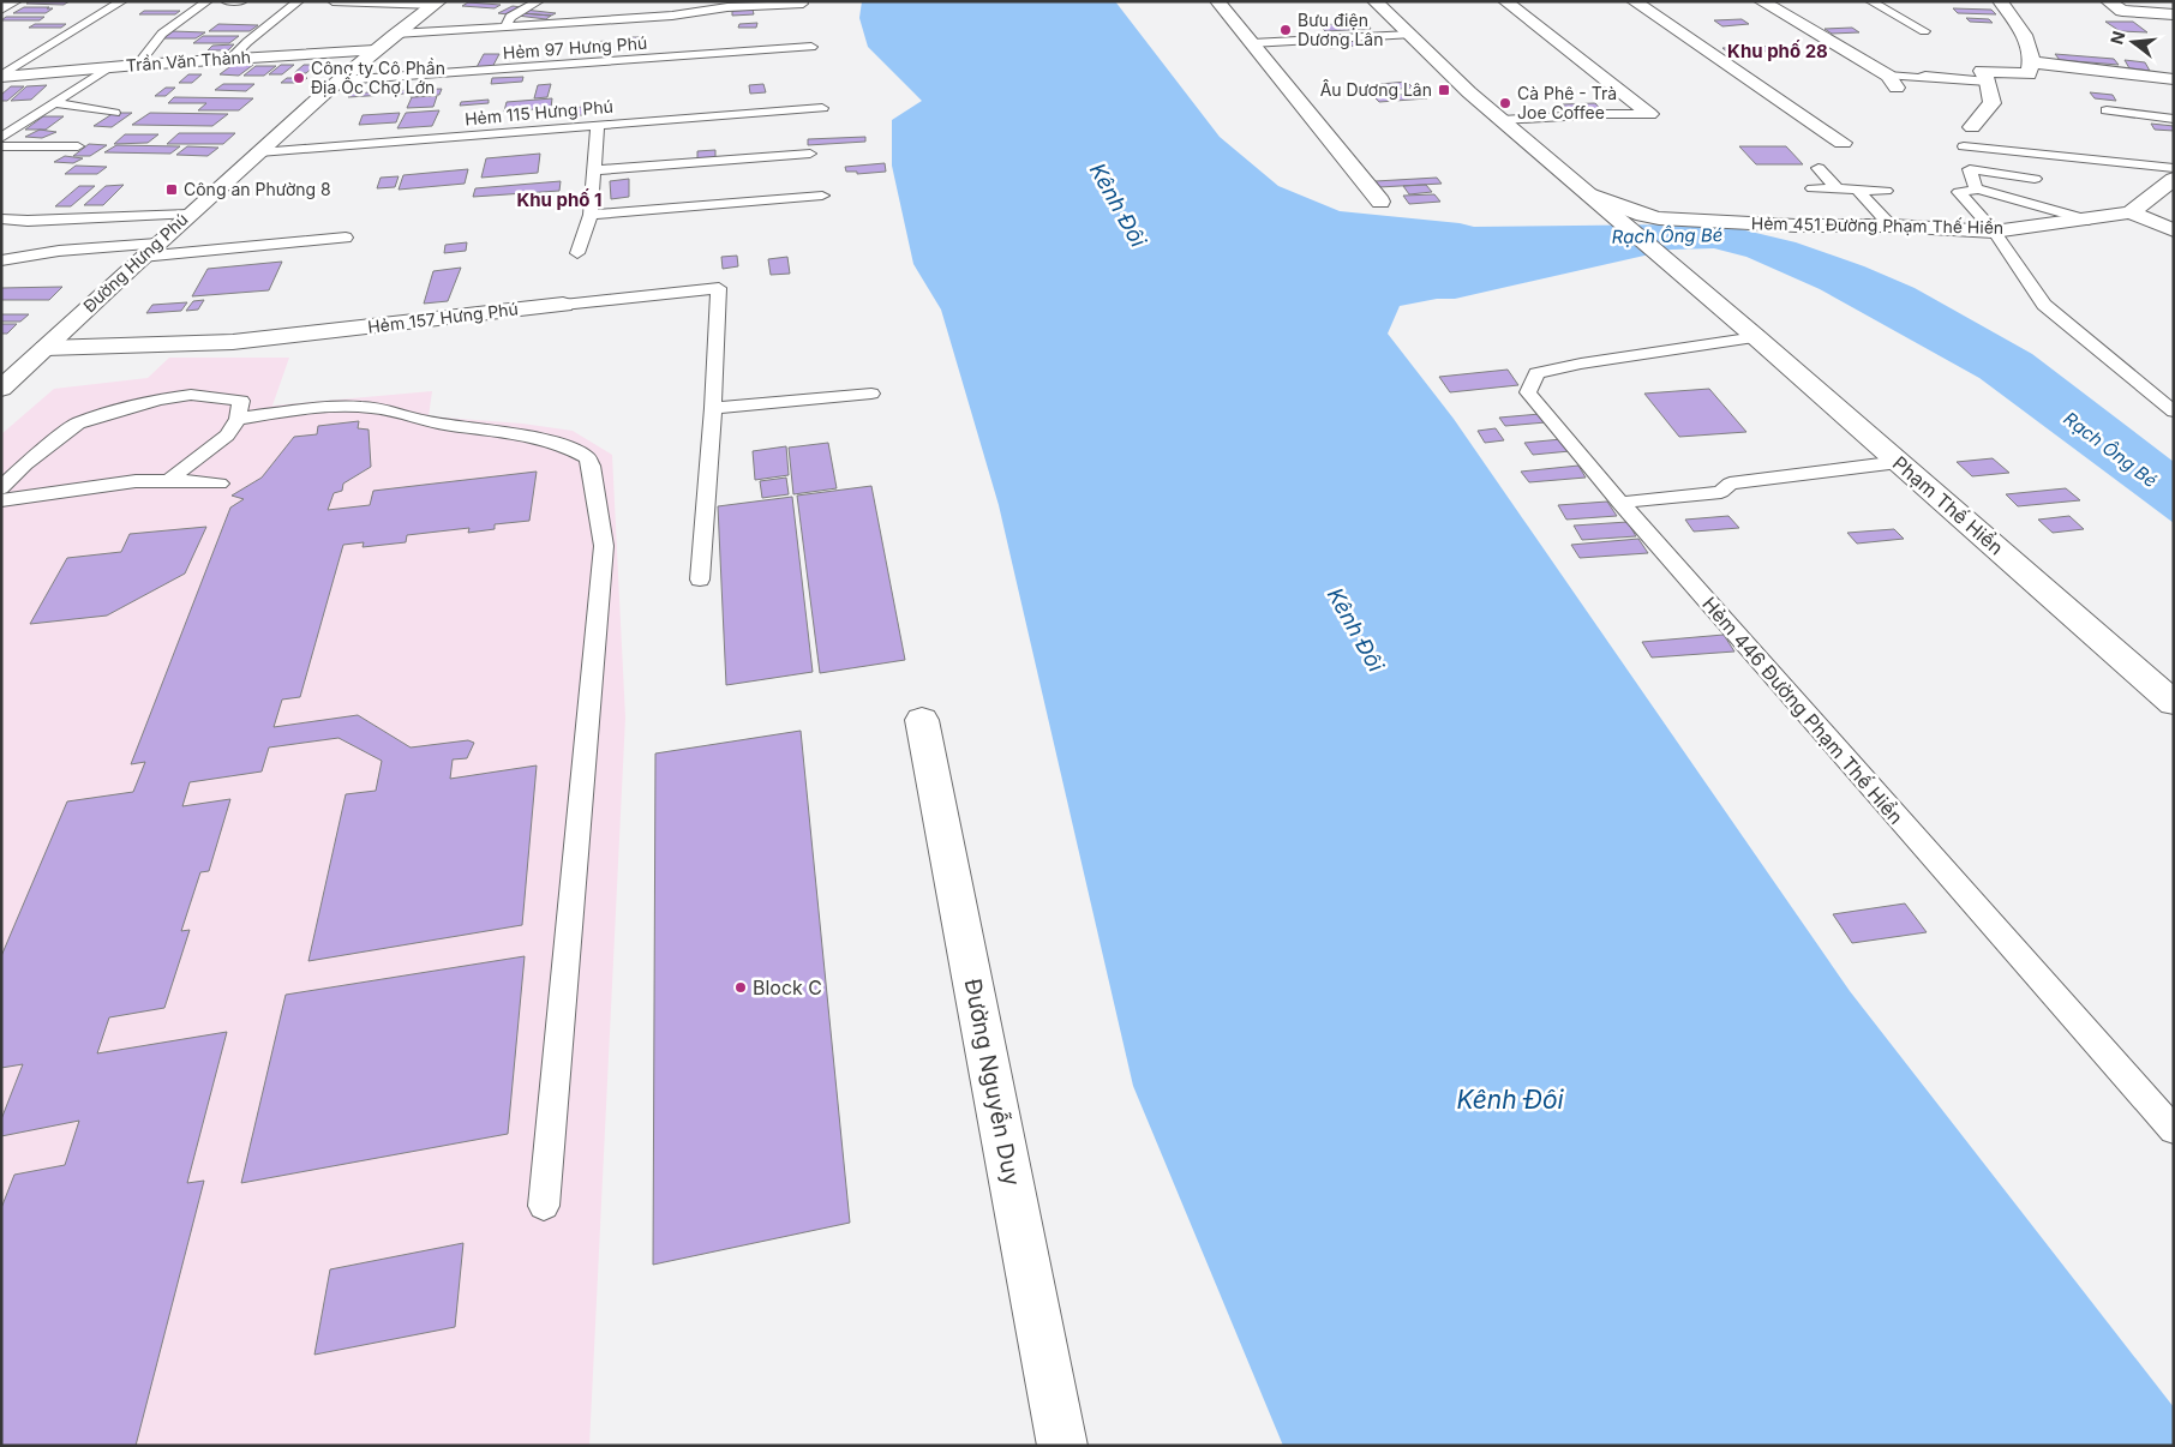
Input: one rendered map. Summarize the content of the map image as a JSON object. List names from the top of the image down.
{
  "streets": {
    "street": [
      "Trần Văn Thành",
      "Hẻm 451 Đường Phạm Thế Hiển",
      "Đường Hưng Phú",
      "Hẻm 157 Hưng Phú",
      "Phạm Thế Hiển",
      "Đường Nguyễn Duy"
    ],
    "lane": ["Hẻm 97 Hưng Phú", "Hẻm 115 Hưng Phú", "Hẻm 446 Đường Phạm Thế Hiển"]
  },
  "crossings": [
    ["Hẻm 97 Hưng Phú", "Đường Hưng Phú"],
    ["Trần Văn Thành", "Đường Hưng Phú"],
    ["Hẻm 115 Hưng Phú", "Đường Hưng Phú"],
    ["Hẻm 451 Đường Phạm Thế Hiển", "Phạm Thế Hiển"],
    ["Đường Hưng Phú", "Hẻm 157 Hưng Phú"],
    ["Phạm Thế Hiển", "Hẻm 446 Đường Phạm Thế Hiển"]
  ],
  "districts": ["Khu phố 28", "Khu phố 1"],
  "water": ["Kênh Đôi", "Rạch Ông Bé"],
  "places": {
    "other": [
      "Bưu điện Dương Lân",
      "Công ty Cô Phần Địa Ốc Chợ Lớn",
      "Cà Phê - Trà Joe Coffee",
      "Block C"
    ],
    "transit": ["Âu Dương Lân", "Công an Phường 8"]
  },
  "north": "left"
}
